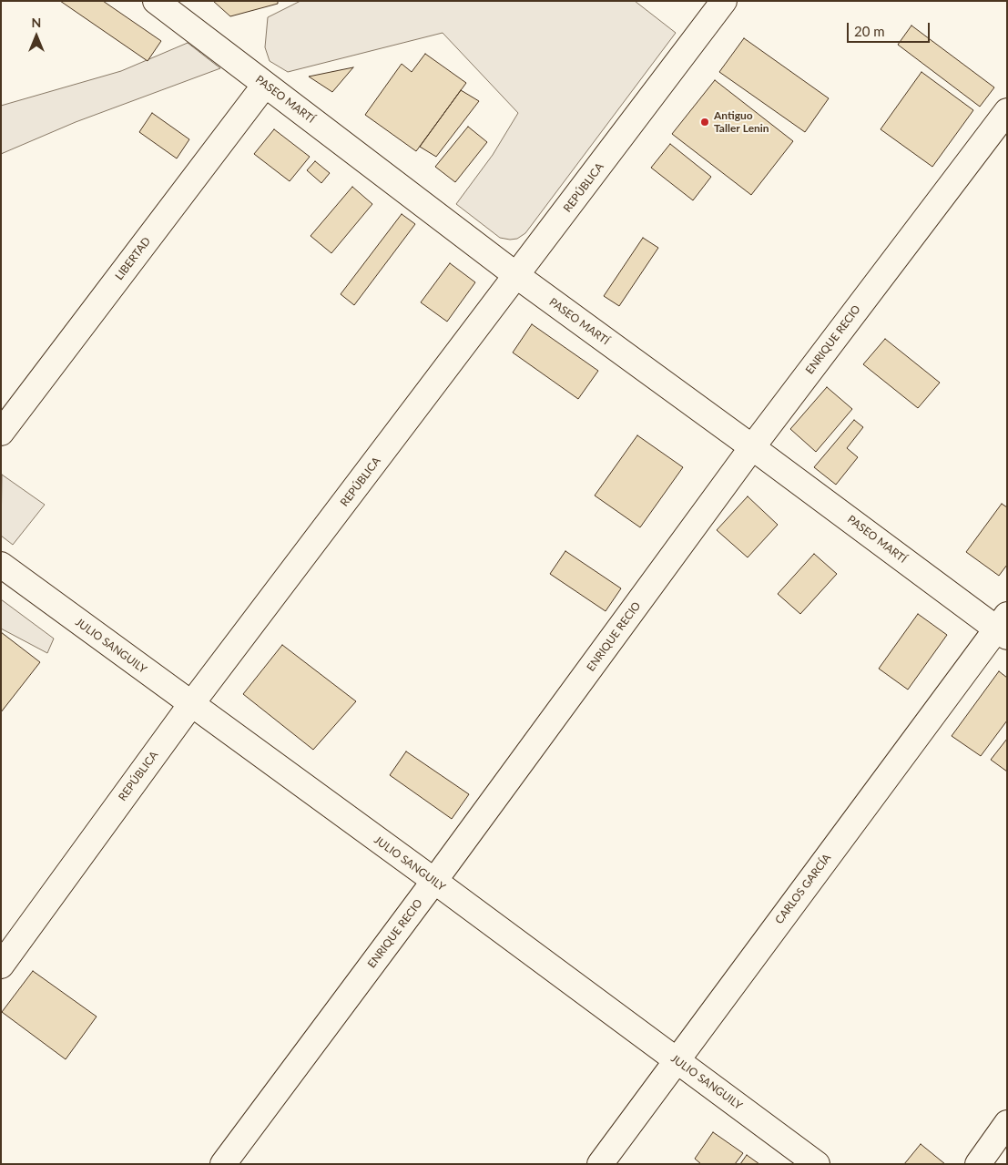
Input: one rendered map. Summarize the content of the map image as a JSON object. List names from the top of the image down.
{
  "streets": {
    "street": [
      "PASEO MARTÍ",
      "REPÚBLICA",
      "LIBERTAD",
      "ENRIQUE RECIO",
      "JULIO SANGUILY",
      "CARLOS GARCÍA"
    ]
  },
  "crossings": [
    ["PASEO MARTÍ", "REPÚBLICA"],
    ["PASEO MARTÍ", "LIBERTAD"],
    ["PASEO MARTÍ", "ENRIQUE RECIO"],
    ["PASEO MARTÍ", "CARLOS GARCÍA"],
    ["REPÚBLICA", "JULIO SANGUILY"],
    ["ENRIQUE RECIO", "JULIO SANGUILY"],
    ["JULIO SANGUILY", "CARLOS GARCÍA"]
  ],
  "places": ["Antiguo Taller Lenin"],
  "scale_bar": "20 m",
  "north": "top"
}
